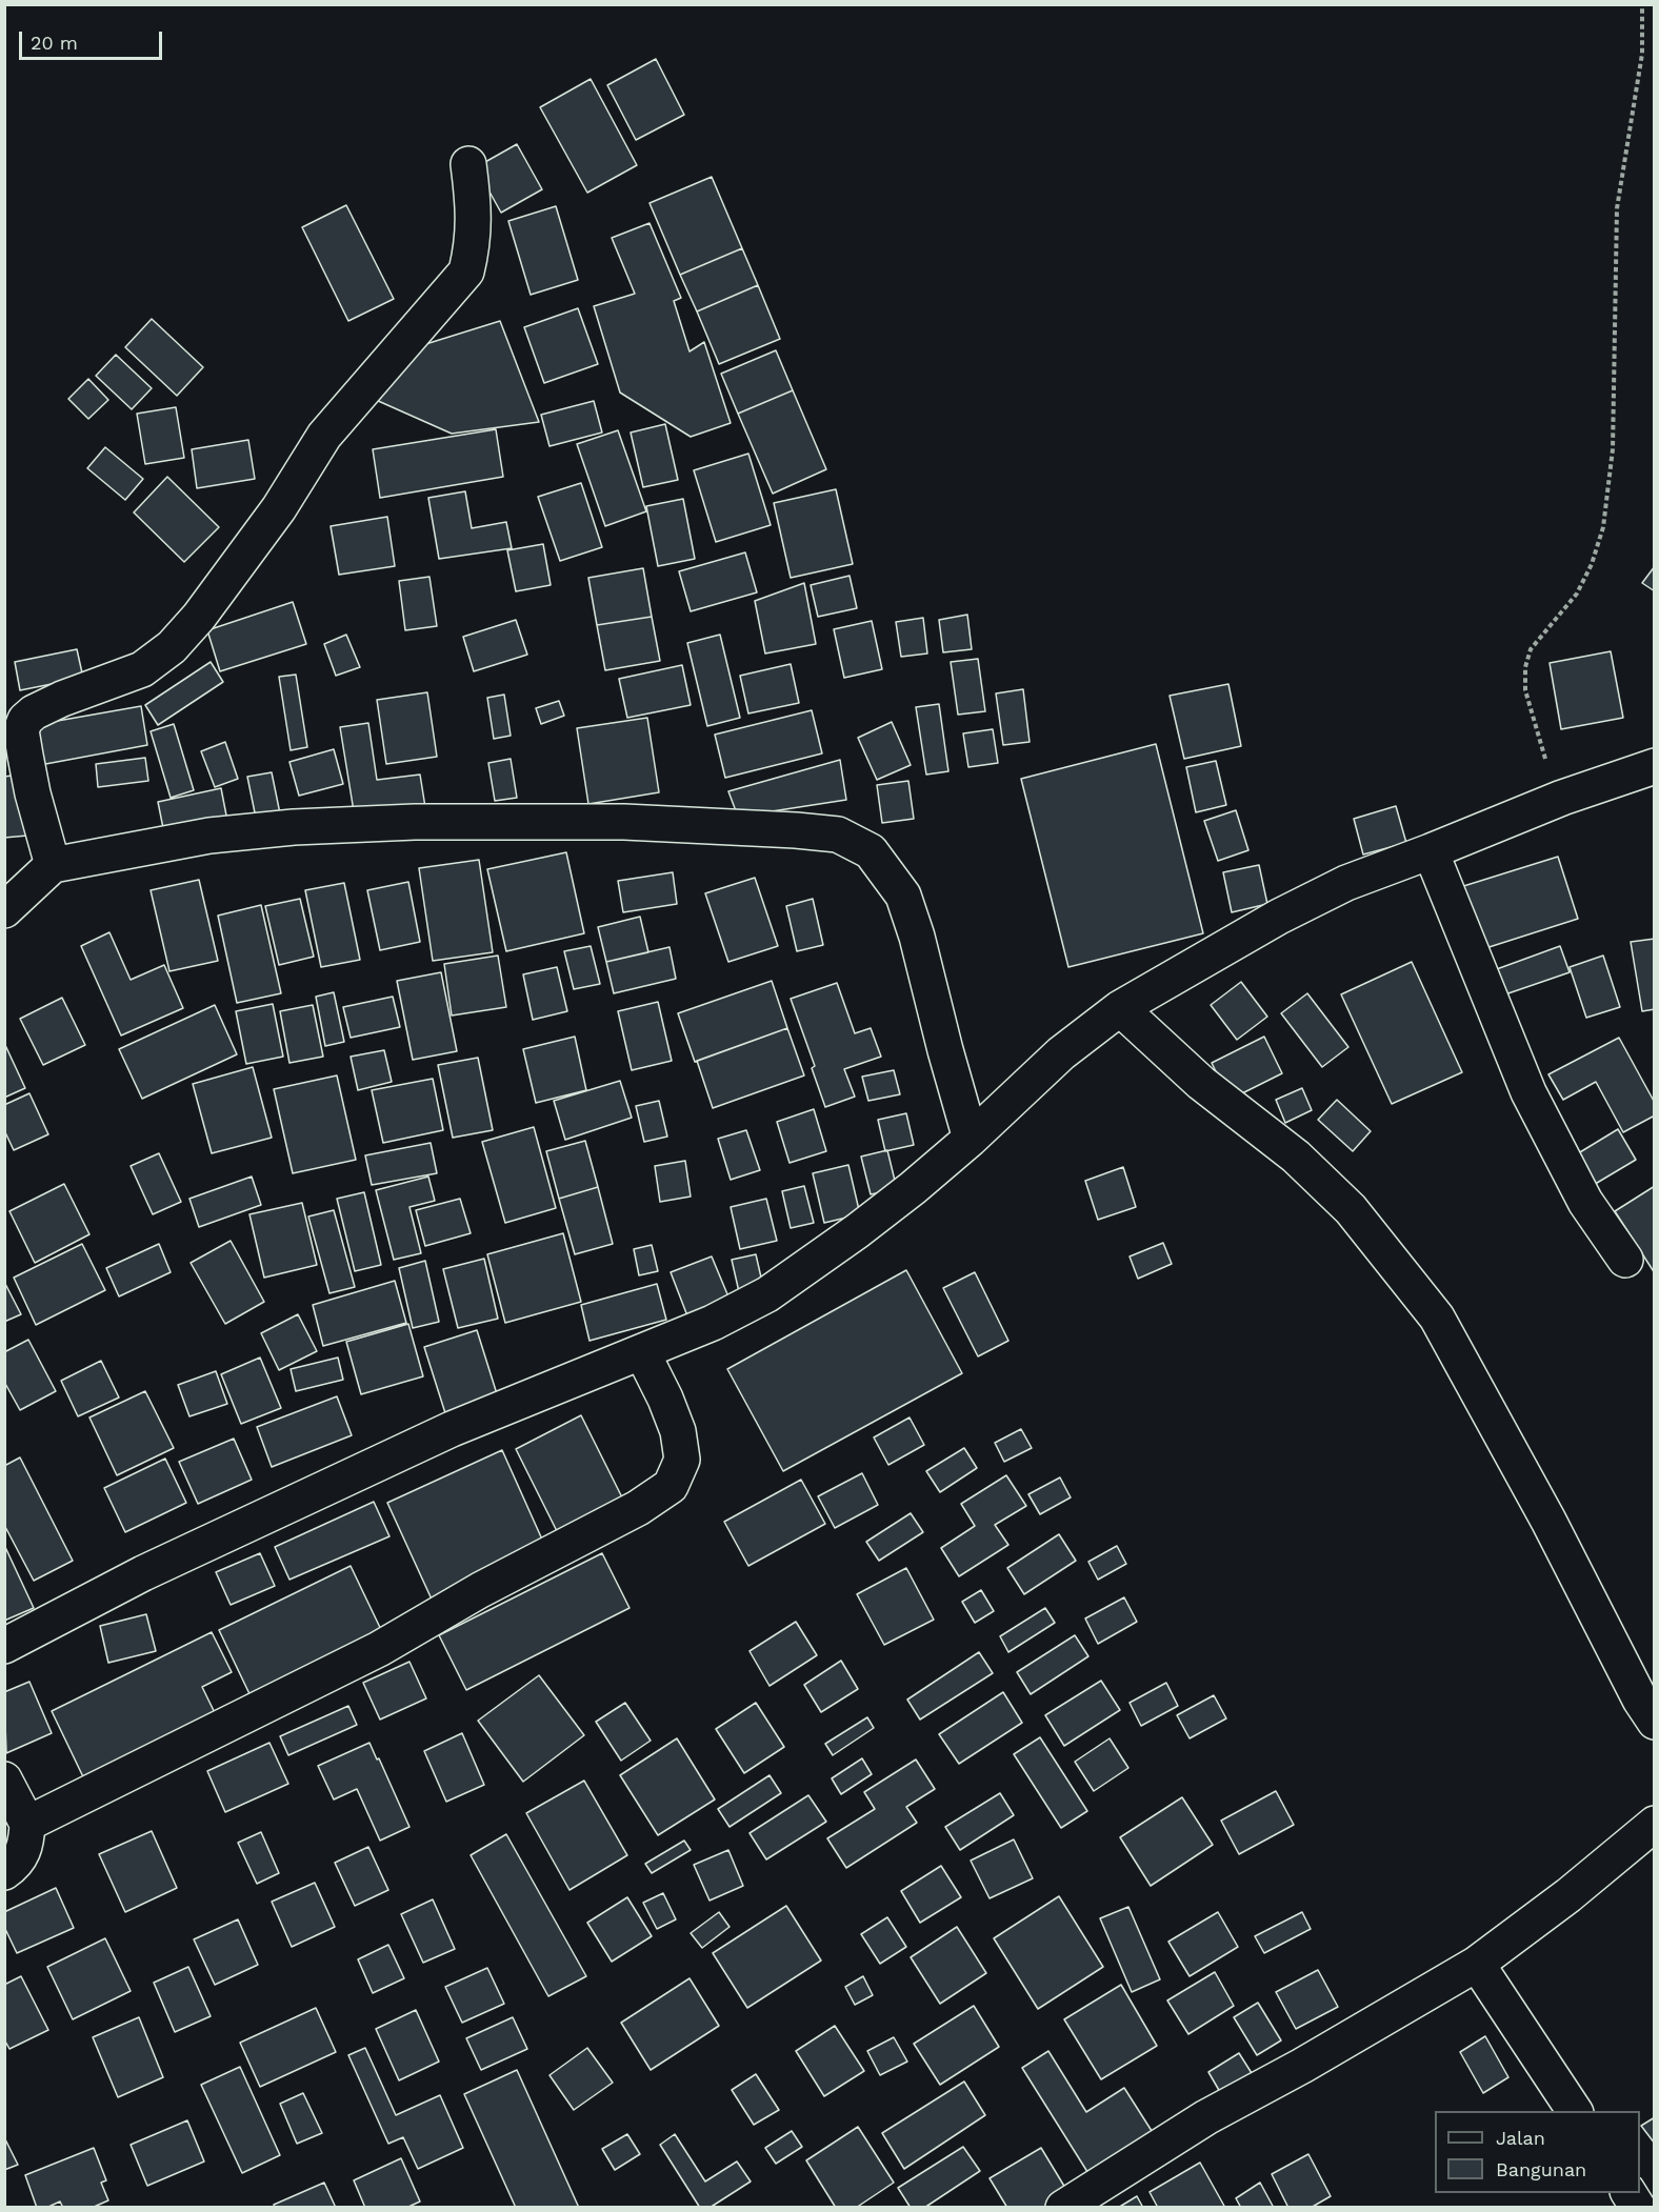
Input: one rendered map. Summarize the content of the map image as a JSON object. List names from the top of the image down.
{
  "legend": ["Jalan", "Bangunan"],
  "scale_bar": "20 m"
}
